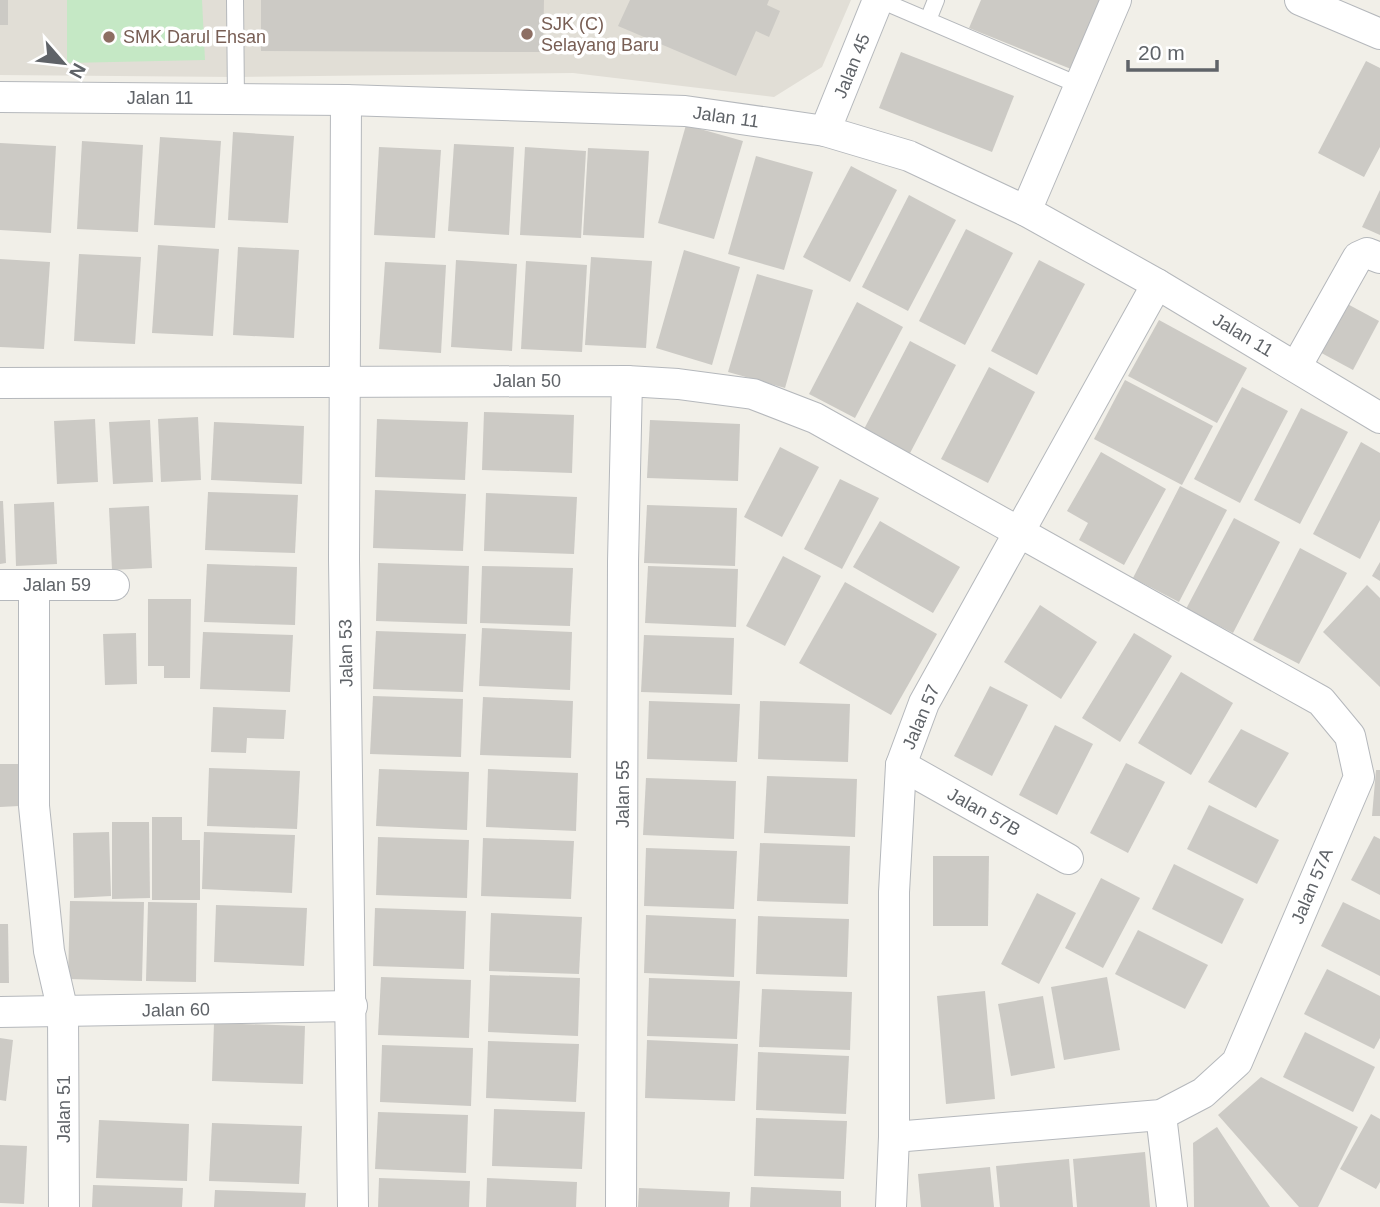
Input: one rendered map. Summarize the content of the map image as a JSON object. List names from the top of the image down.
{
  "streets": {
    "street": [
      "Jalan 45",
      "Jalan 11",
      "Jalan 50",
      "Jalan 59",
      "Jalan 53",
      "Jalan 57",
      "Jalan 55",
      "Jalan 57B",
      "Jalan 57A",
      "Jalan 60",
      "Jalan 51"
    ]
  },
  "crossings": [
    ["Jalan 45", "Jalan 11"],
    ["Jalan 11", "Jalan 53"],
    ["Jalan 11", "Jalan 57"],
    ["Jalan 50", "Jalan 53"],
    ["Jalan 50", "Jalan 57"],
    ["Jalan 50", "Jalan 55"],
    ["Jalan 50", "Jalan 57A"],
    ["Jalan 59", "Jalan 51"],
    ["Jalan 53", "Jalan 60"],
    ["Jalan 57", "Jalan 57B"],
    ["Jalan 57", "Jalan 57A"],
    ["Jalan 60", "Jalan 51"]
  ],
  "places": ["SJK (C) Selayang Baru", "SMK Darul Ehsan"],
  "scale_bar": "20 m",
  "north": "bottom right"
}
